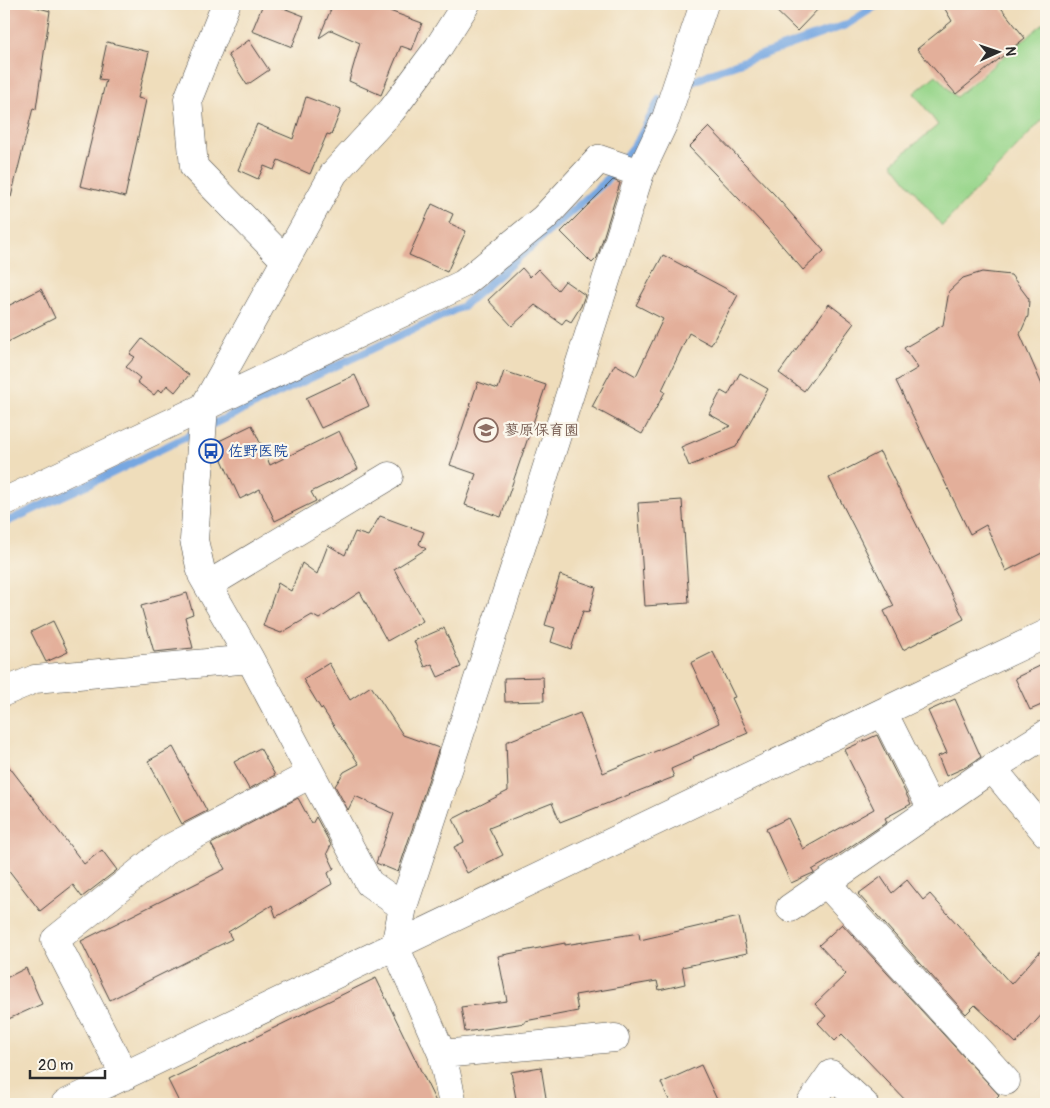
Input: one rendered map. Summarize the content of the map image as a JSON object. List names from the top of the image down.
{
  "places": {
    "school or university": ["蓼原保育園"],
    "bus stop": ["佐野医院"]
  },
  "scale_bar": "20 m",
  "north": "right"
}
